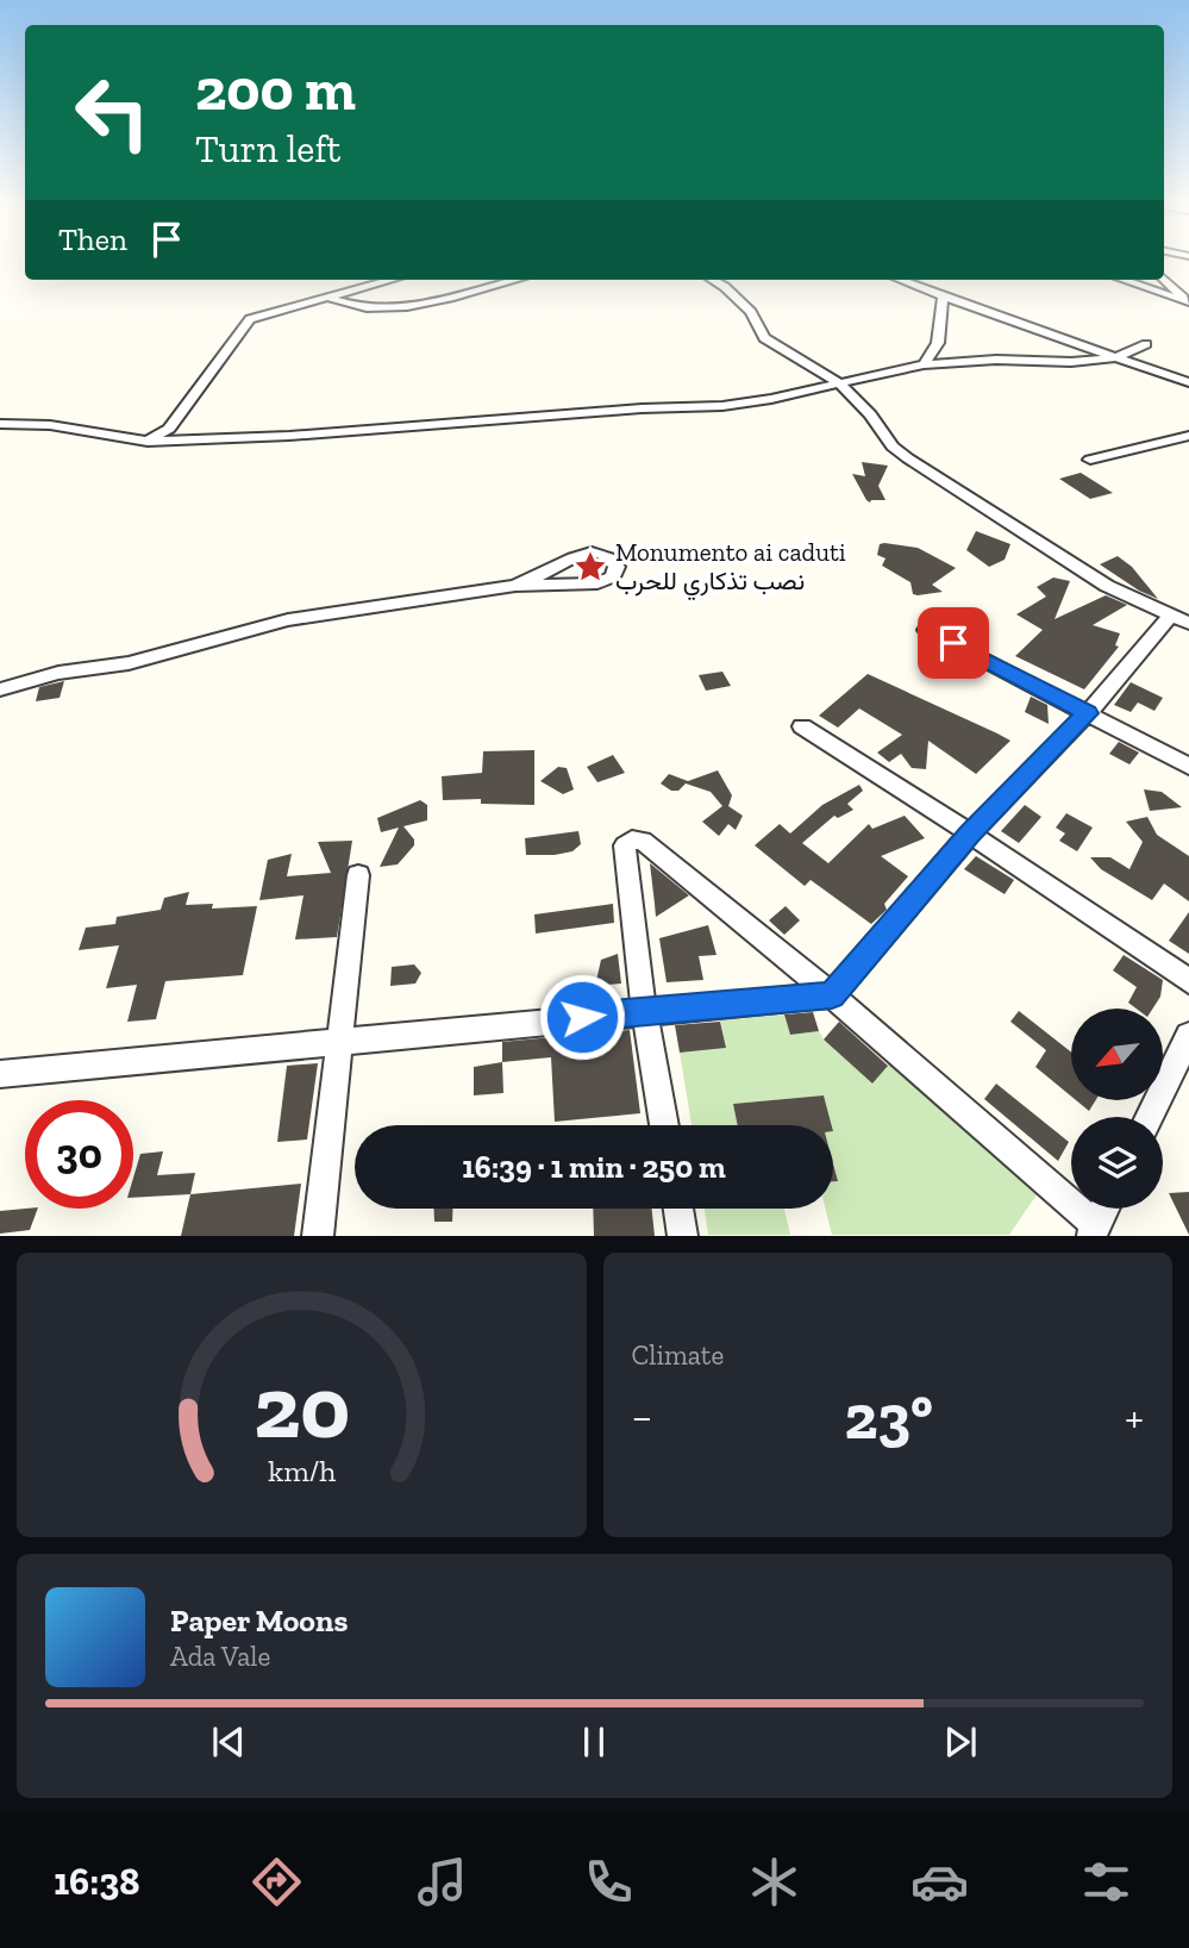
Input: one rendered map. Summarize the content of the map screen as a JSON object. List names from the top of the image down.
{
  "places": {
    "place": ["Monumento ai caduti نصب تذكاري للحرب"]
  },
  "north": "bottom left",
  "page": {
    "turn": ["200 m", "Turn left"],
    "then": "Then",
    "limit": "30",
    "trip": "16:39 · 1 min · 250 m",
    "tile": "Climate",
    "heat": ["−", "23°", "+"],
    "song": ["Paper Moons", "Ada Vale"],
    "tabs": "16:38",
    "gauge": ["20", "km/h"]
  }
}
